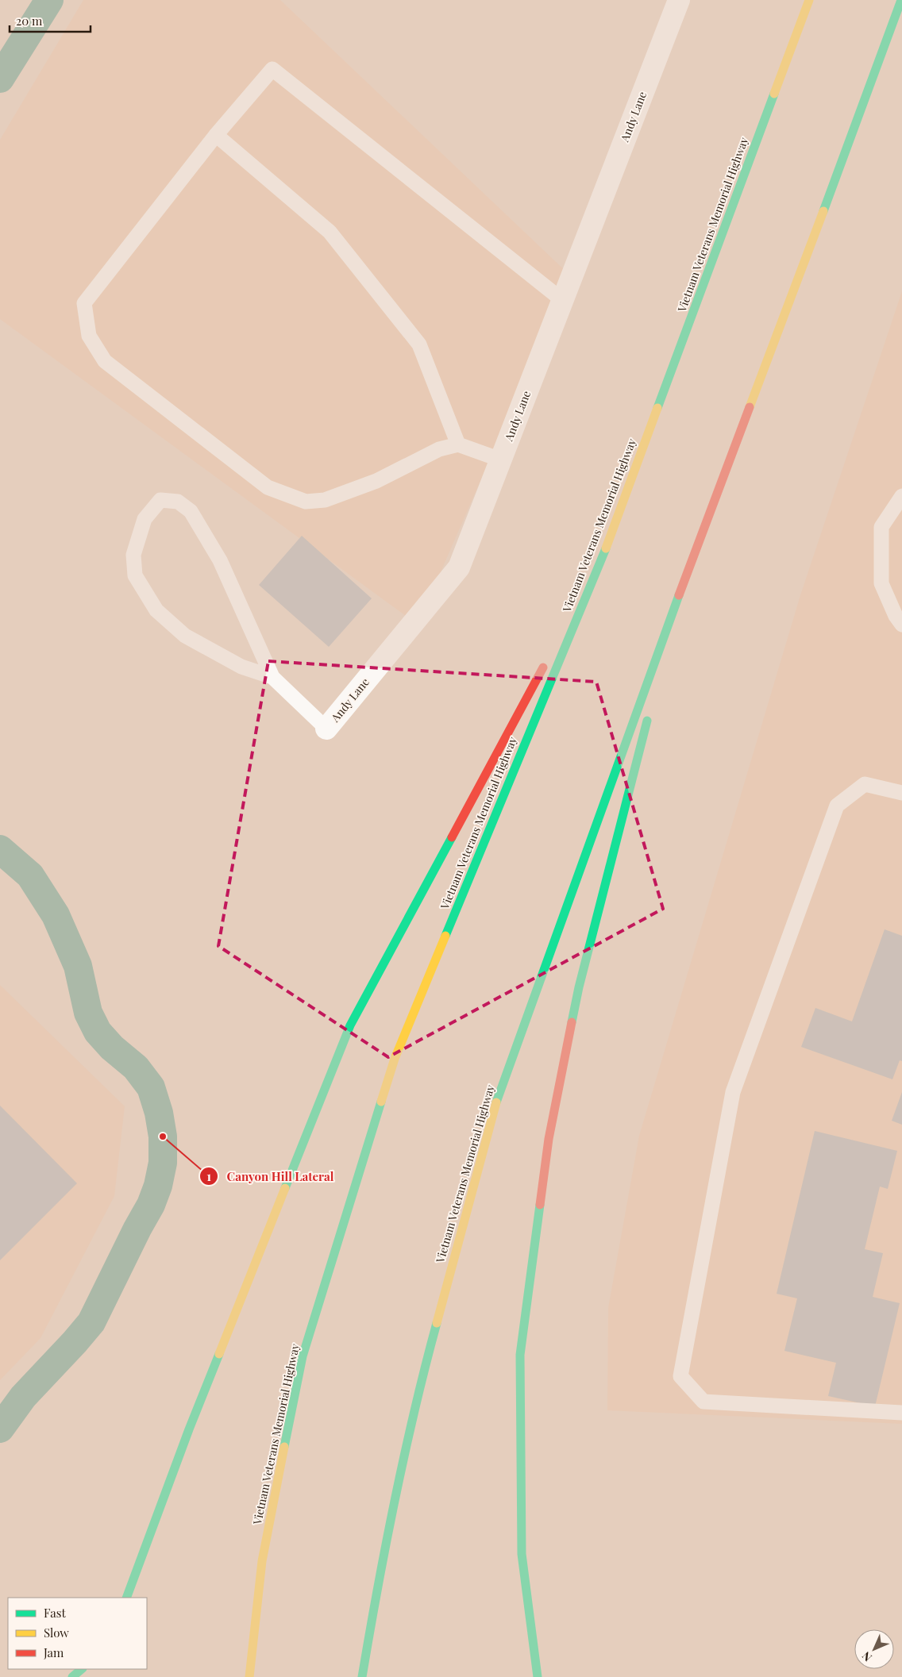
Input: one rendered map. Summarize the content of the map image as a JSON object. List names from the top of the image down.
{
  "streets": {
    "highway": ["Vietnam Veterans Memorial Highway"],
    "street": ["Andy Lane"]
  },
  "places": ["Canyon Hill Lateral"],
  "legend": ["Fast", "Slow", "Jam"],
  "scale_bar": "20 m",
  "north": "bottom left"
}
